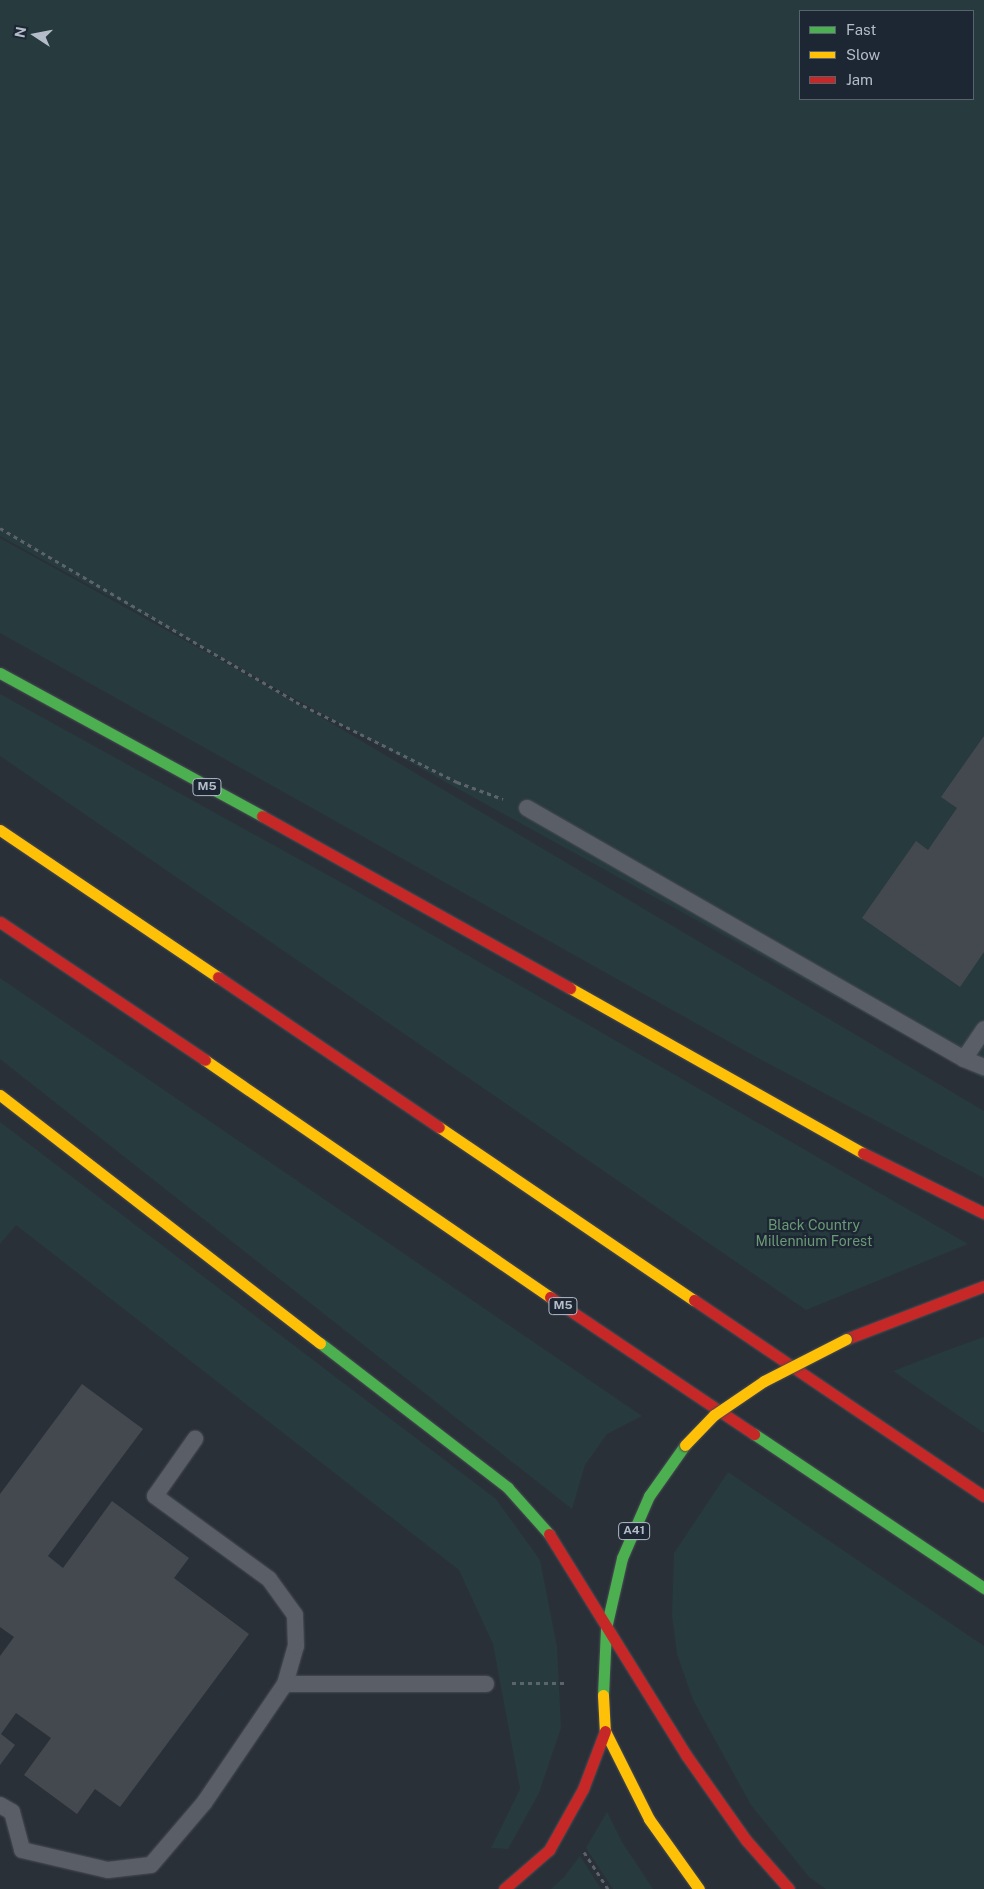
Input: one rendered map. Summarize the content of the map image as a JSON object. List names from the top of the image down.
{
  "streets": {
    "highway": ["M5", "A41"]
  },
  "parks": ["Black Country Millennium Forest"],
  "legend": ["Fast", "Slow", "Jam"],
  "north": "left"
}
